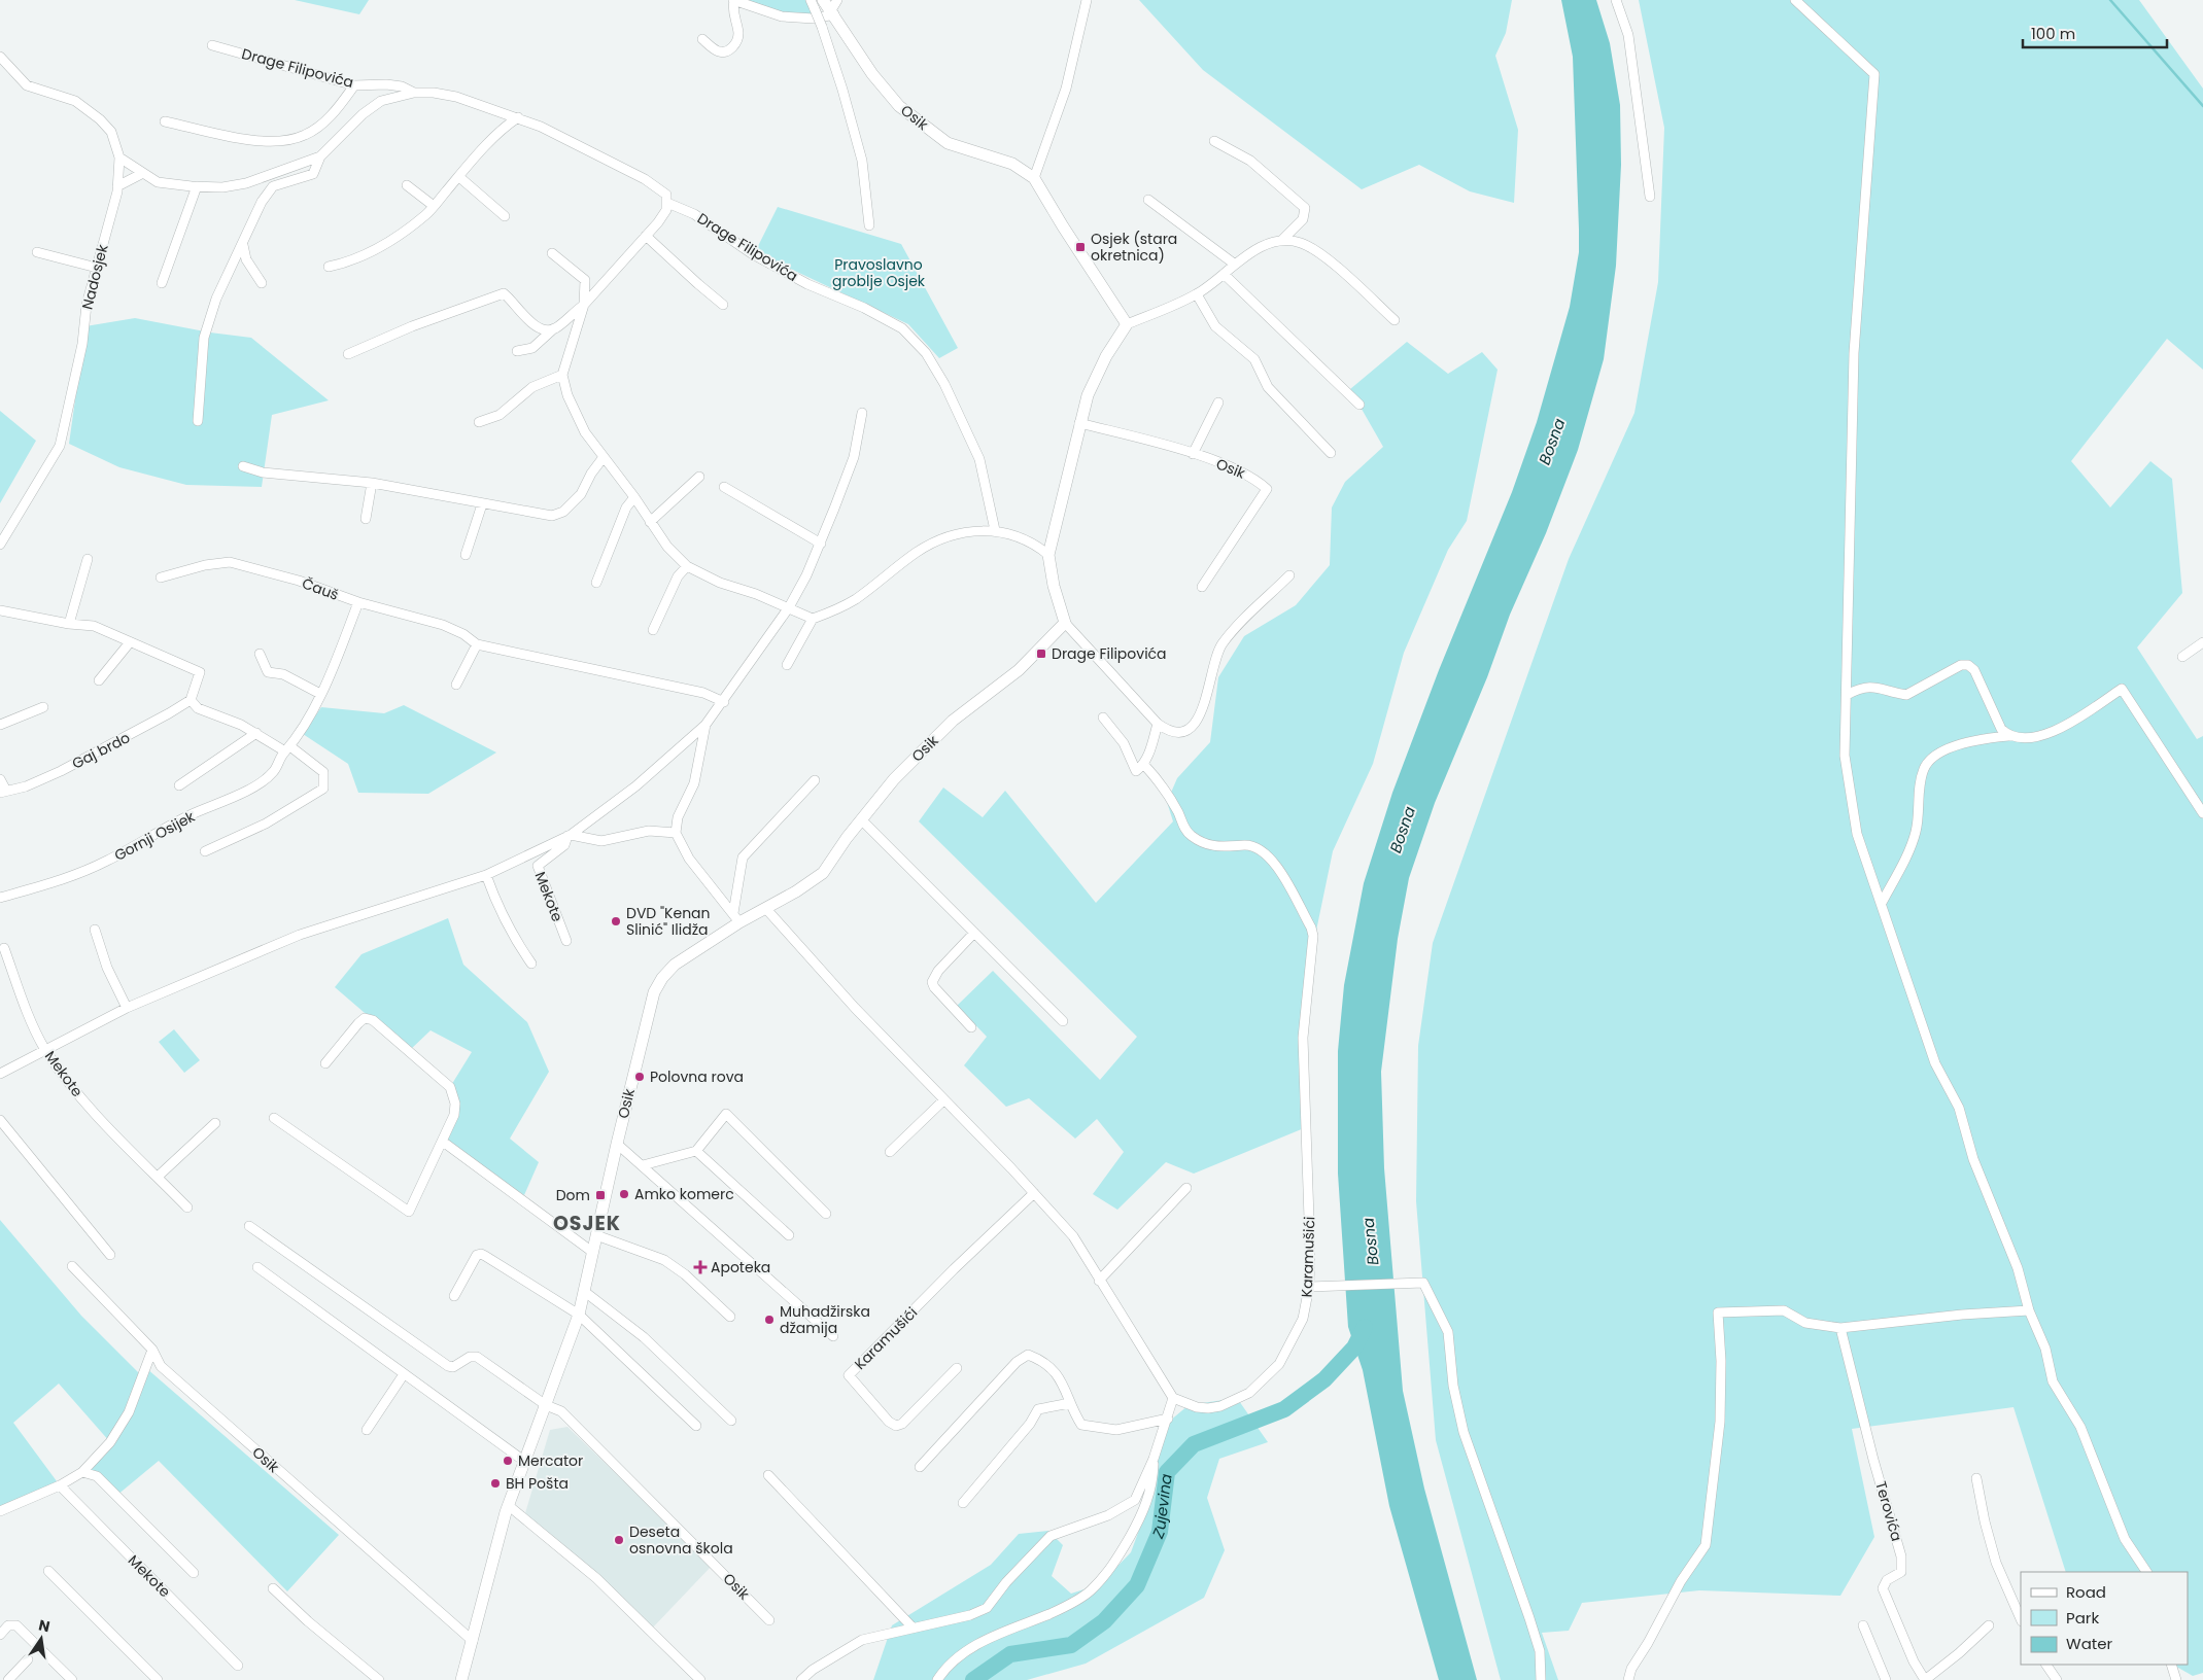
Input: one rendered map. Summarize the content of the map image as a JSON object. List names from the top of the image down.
{
  "streets": {
    "main road": ["Osik"],
    "street": [
      "Drage Filipovića",
      "Nadosjek",
      "Čauš",
      "Gaj brdo",
      "Gornji Osijek",
      "Mekote",
      "Karamušići",
      "Terovića"
    ]
  },
  "crossings": [
    ["Drage Filipovića", "Nadosjek"],
    ["Čauš", "Gornji Osijek"]
  ],
  "districts": ["OSJEK"],
  "water": ["Bosna", "Zujevina"],
  "parks": ["Pravoslavno groblje Osjek"],
  "places": {
    "transit": ["Osjek (stara okretnica)", "Drage Filipovića", "Dom"],
    "other": [
      "DVD \"Kenan Slinić\" Ilidža",
      "Polovna rova",
      "Amko komerc",
      "Muhadžirska džamija",
      "Mercator",
      "BH Pošta",
      "Deseta osnovna škola"
    ],
    "health": ["Apoteka"]
  },
  "legend": ["Road", "Park", "Water"],
  "scale_bar": "100 m",
  "north": "top"
}
